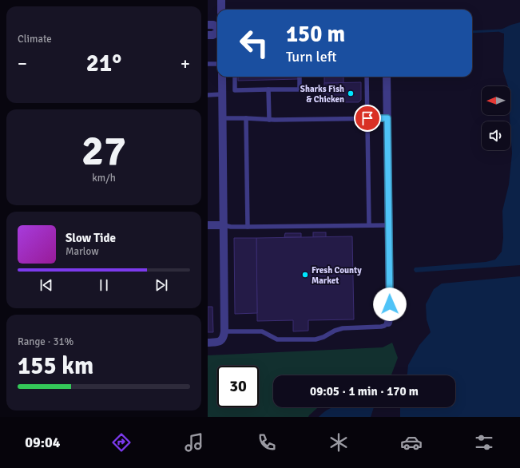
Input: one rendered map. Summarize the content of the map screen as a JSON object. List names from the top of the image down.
{
  "places": ["Sharks Fish & Chicken", "Fresh County Market"],
  "north": "left",
  "page": {
    "tile": [
      "Climate",
      ["27", "km/h"],
      ["Range · 31%", "155 km"]
    ],
    "turn": ["150 m", "Turn left"],
    "heat": ["−", "21°", "+"],
    "song": ["Slow Tide", "Marlow"],
    "limit": "30",
    "trip": "09:05 · 1 min · 170 m",
    "tabs": "09:04"
  }
}
